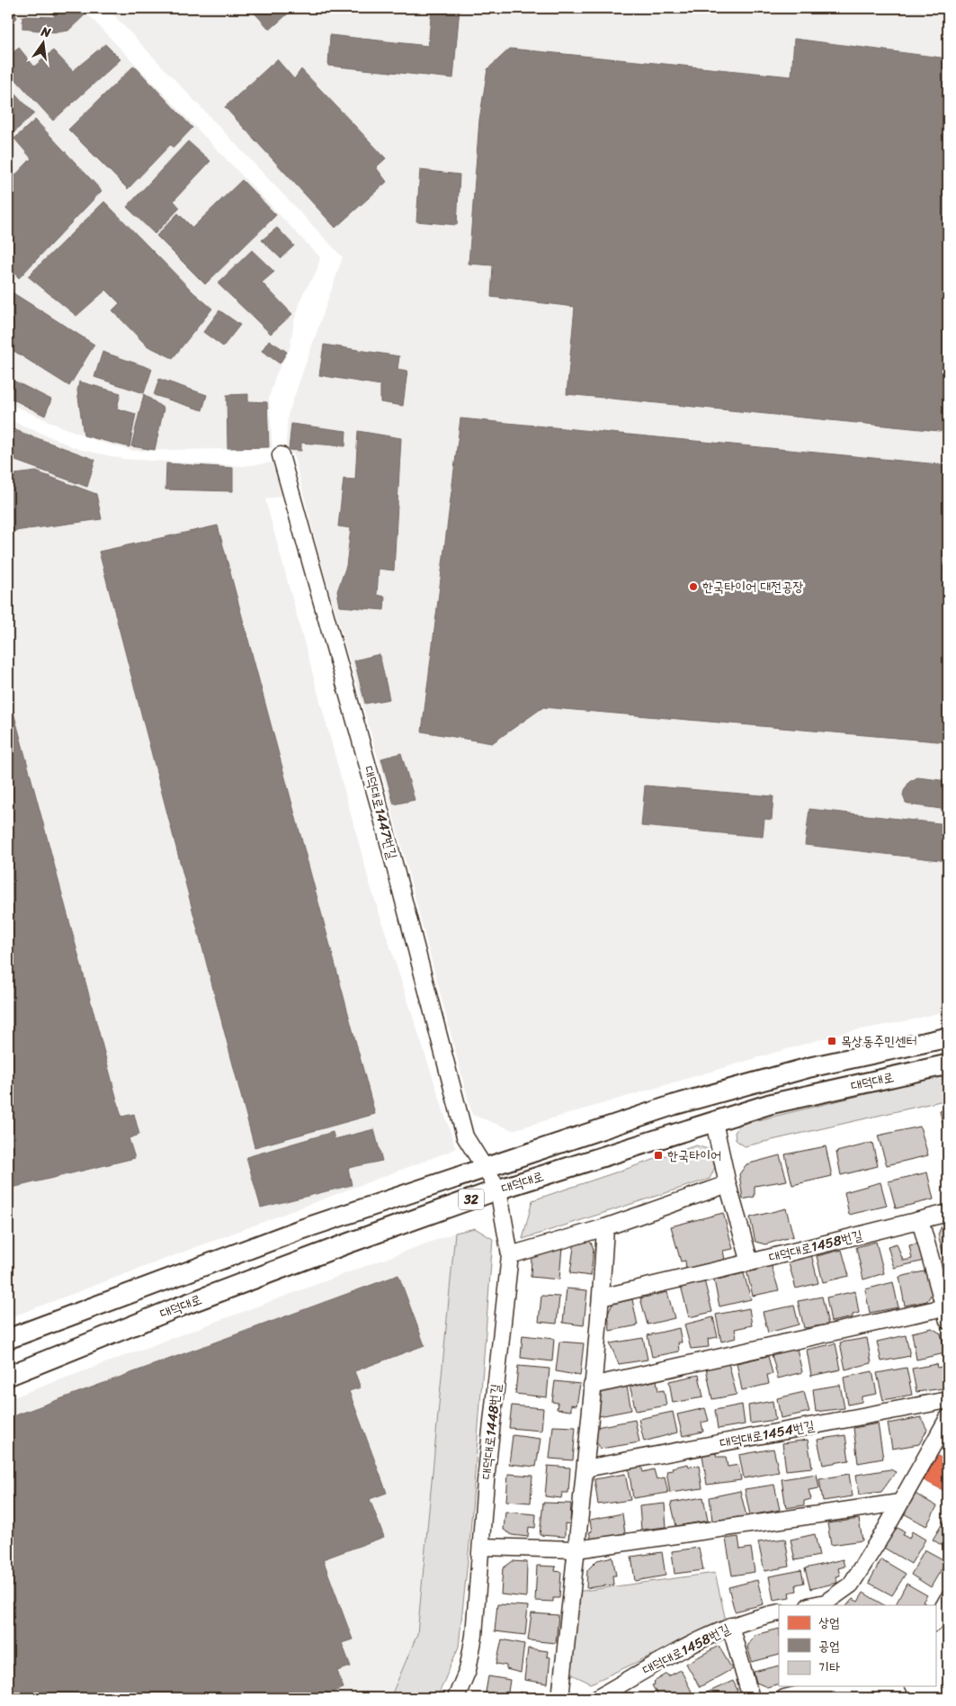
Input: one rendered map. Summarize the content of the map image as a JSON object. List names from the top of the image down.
{
  "streets": {
    "main road": ["대덕대로", "32"],
    "street": [
      "대덕대로1447번길",
      "대덕대로1458번길",
      "대덕대로1448번길",
      "대덕대로1454번길"
    ]
  },
  "crossings": [
    ["대덕대로1447번길", "대덕대로"],
    ["대덕대로1447번길", "대덕대로1448번길"],
    ["대덕대로", "대덕대로1448번길"]
  ],
  "places": {
    "other": ["한국타이어 대전공장"],
    "transit": ["목상동주민센터", "한국타이어"]
  },
  "legend": ["상업", "공업", "기타"],
  "north": "top"
}
